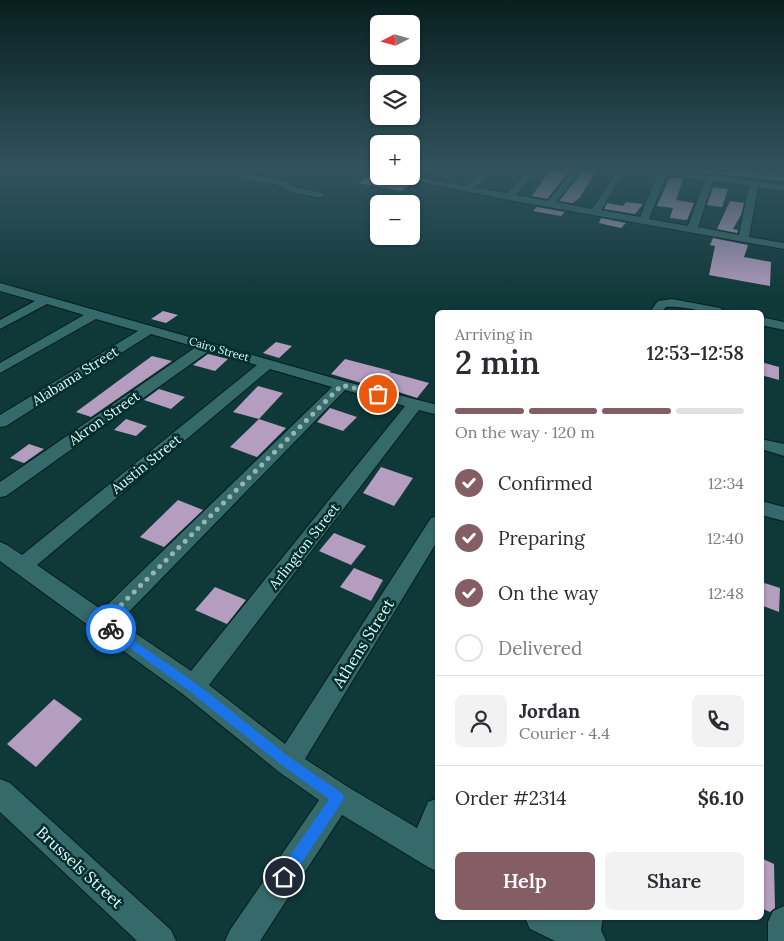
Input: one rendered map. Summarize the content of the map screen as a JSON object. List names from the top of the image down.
{
  "streets": {
    "street": [
      "Cairo Street",
      "Alabama Street",
      "Akron Street",
      "Austin Street",
      "Arlington Street",
      "Athens Street",
      "Brussels Street"
    ]
  },
  "crossings": [
    ["Cairo Street", "Alabama Street"],
    ["Cairo Street", "Akron Street"],
    ["Cairo Street", "Austin Street"],
    ["Cairo Street", "Arlington Street"]
  ],
  "north": "left",
  "page": {
    "map_buttons": ["+", "−"],
    "heading": ["2 min", "Arriving in", "12:53–12:58"],
    "panel": [
      "Jordan",
      "Courier · 4.4",
      "Order #2314",
      "$6.10"
    ],
    "bar": "On the way · 120 m",
    "list": [
      ["Confirmed", "12:34"],
      ["Preparing", "12:40"],
      ["On the way", "12:48"],
      "Delivered"
    ],
    "buttons": ["Help", "Share"]
  }
}
